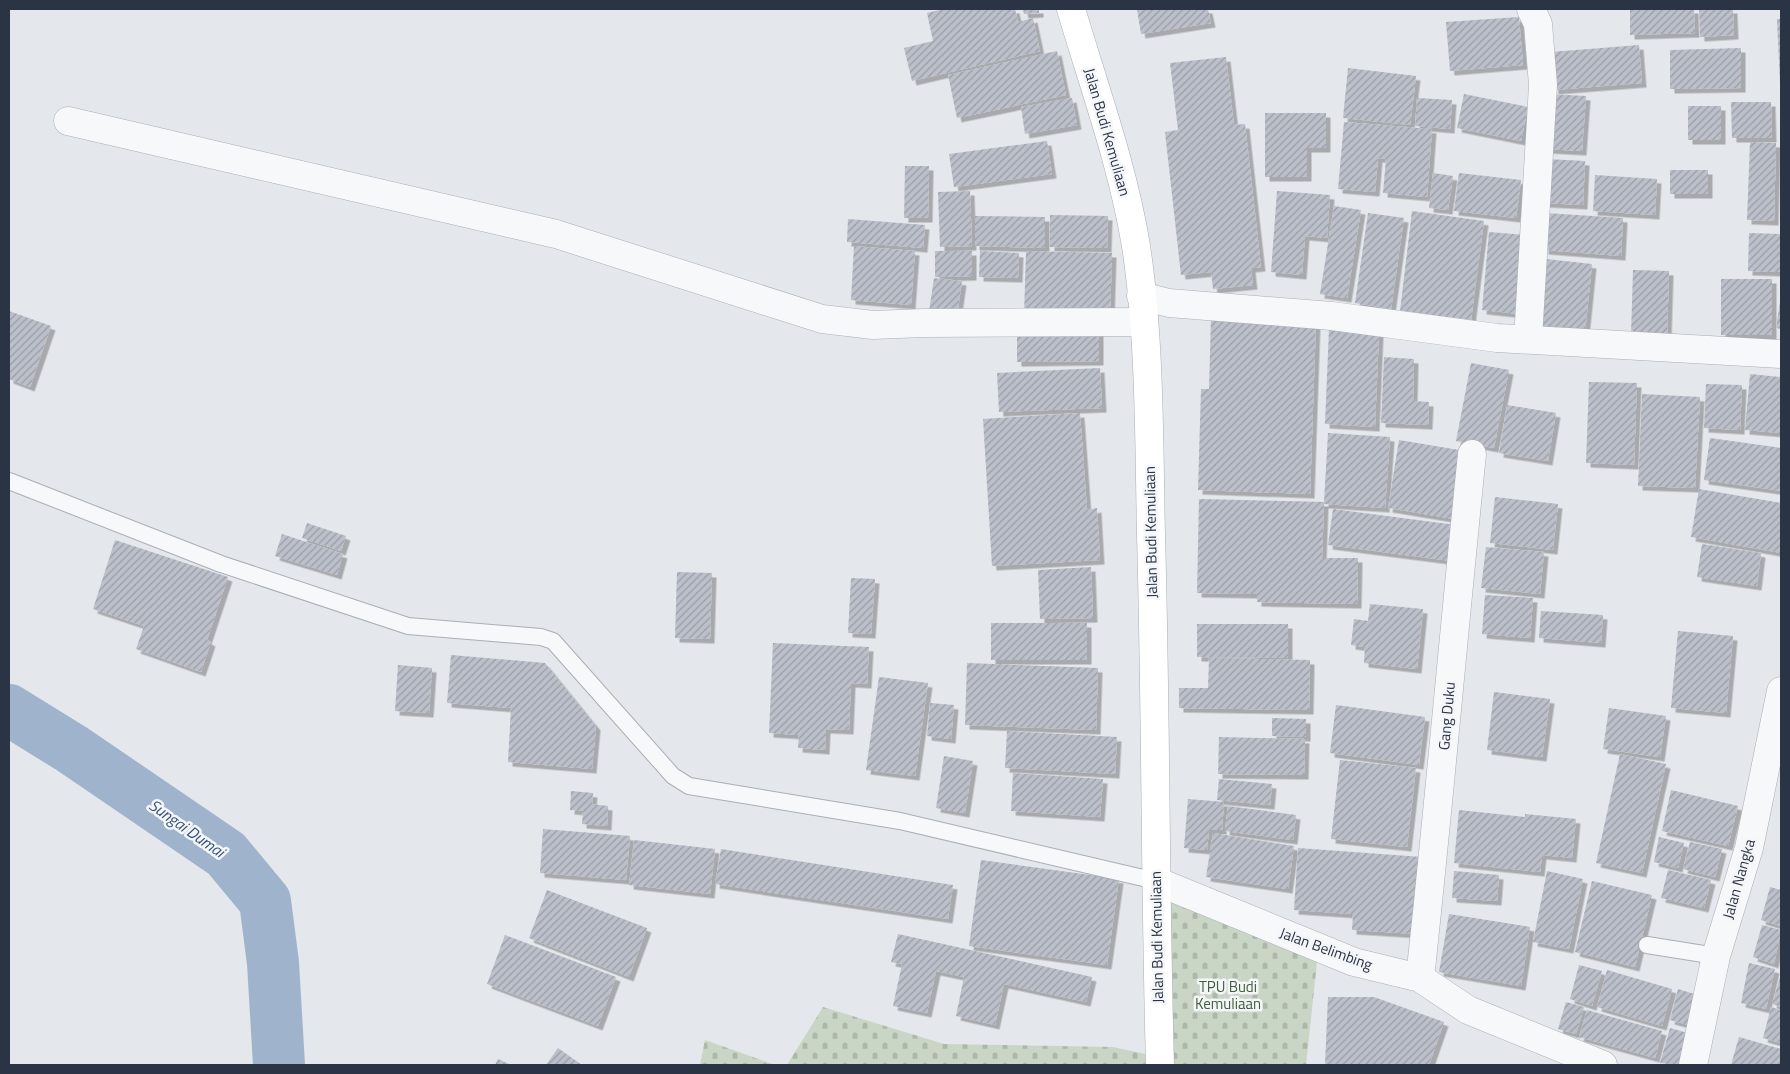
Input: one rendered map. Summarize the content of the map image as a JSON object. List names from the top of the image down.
{
  "streets": {
    "street": [
      "Jalan Budi Kemuliaan",
      "Gang Duku",
      "Jalan Nangka",
      "Jalan Belimbing"
    ]
  },
  "crossings": [
    ["Jalan Budi Kemuliaan", "Jalan Belimbing"],
    ["Gang Duku", "Jalan Belimbing"]
  ],
  "water": ["Sungai Dumai"],
  "parks": ["TPU Budi Kemuliaan"]
}
